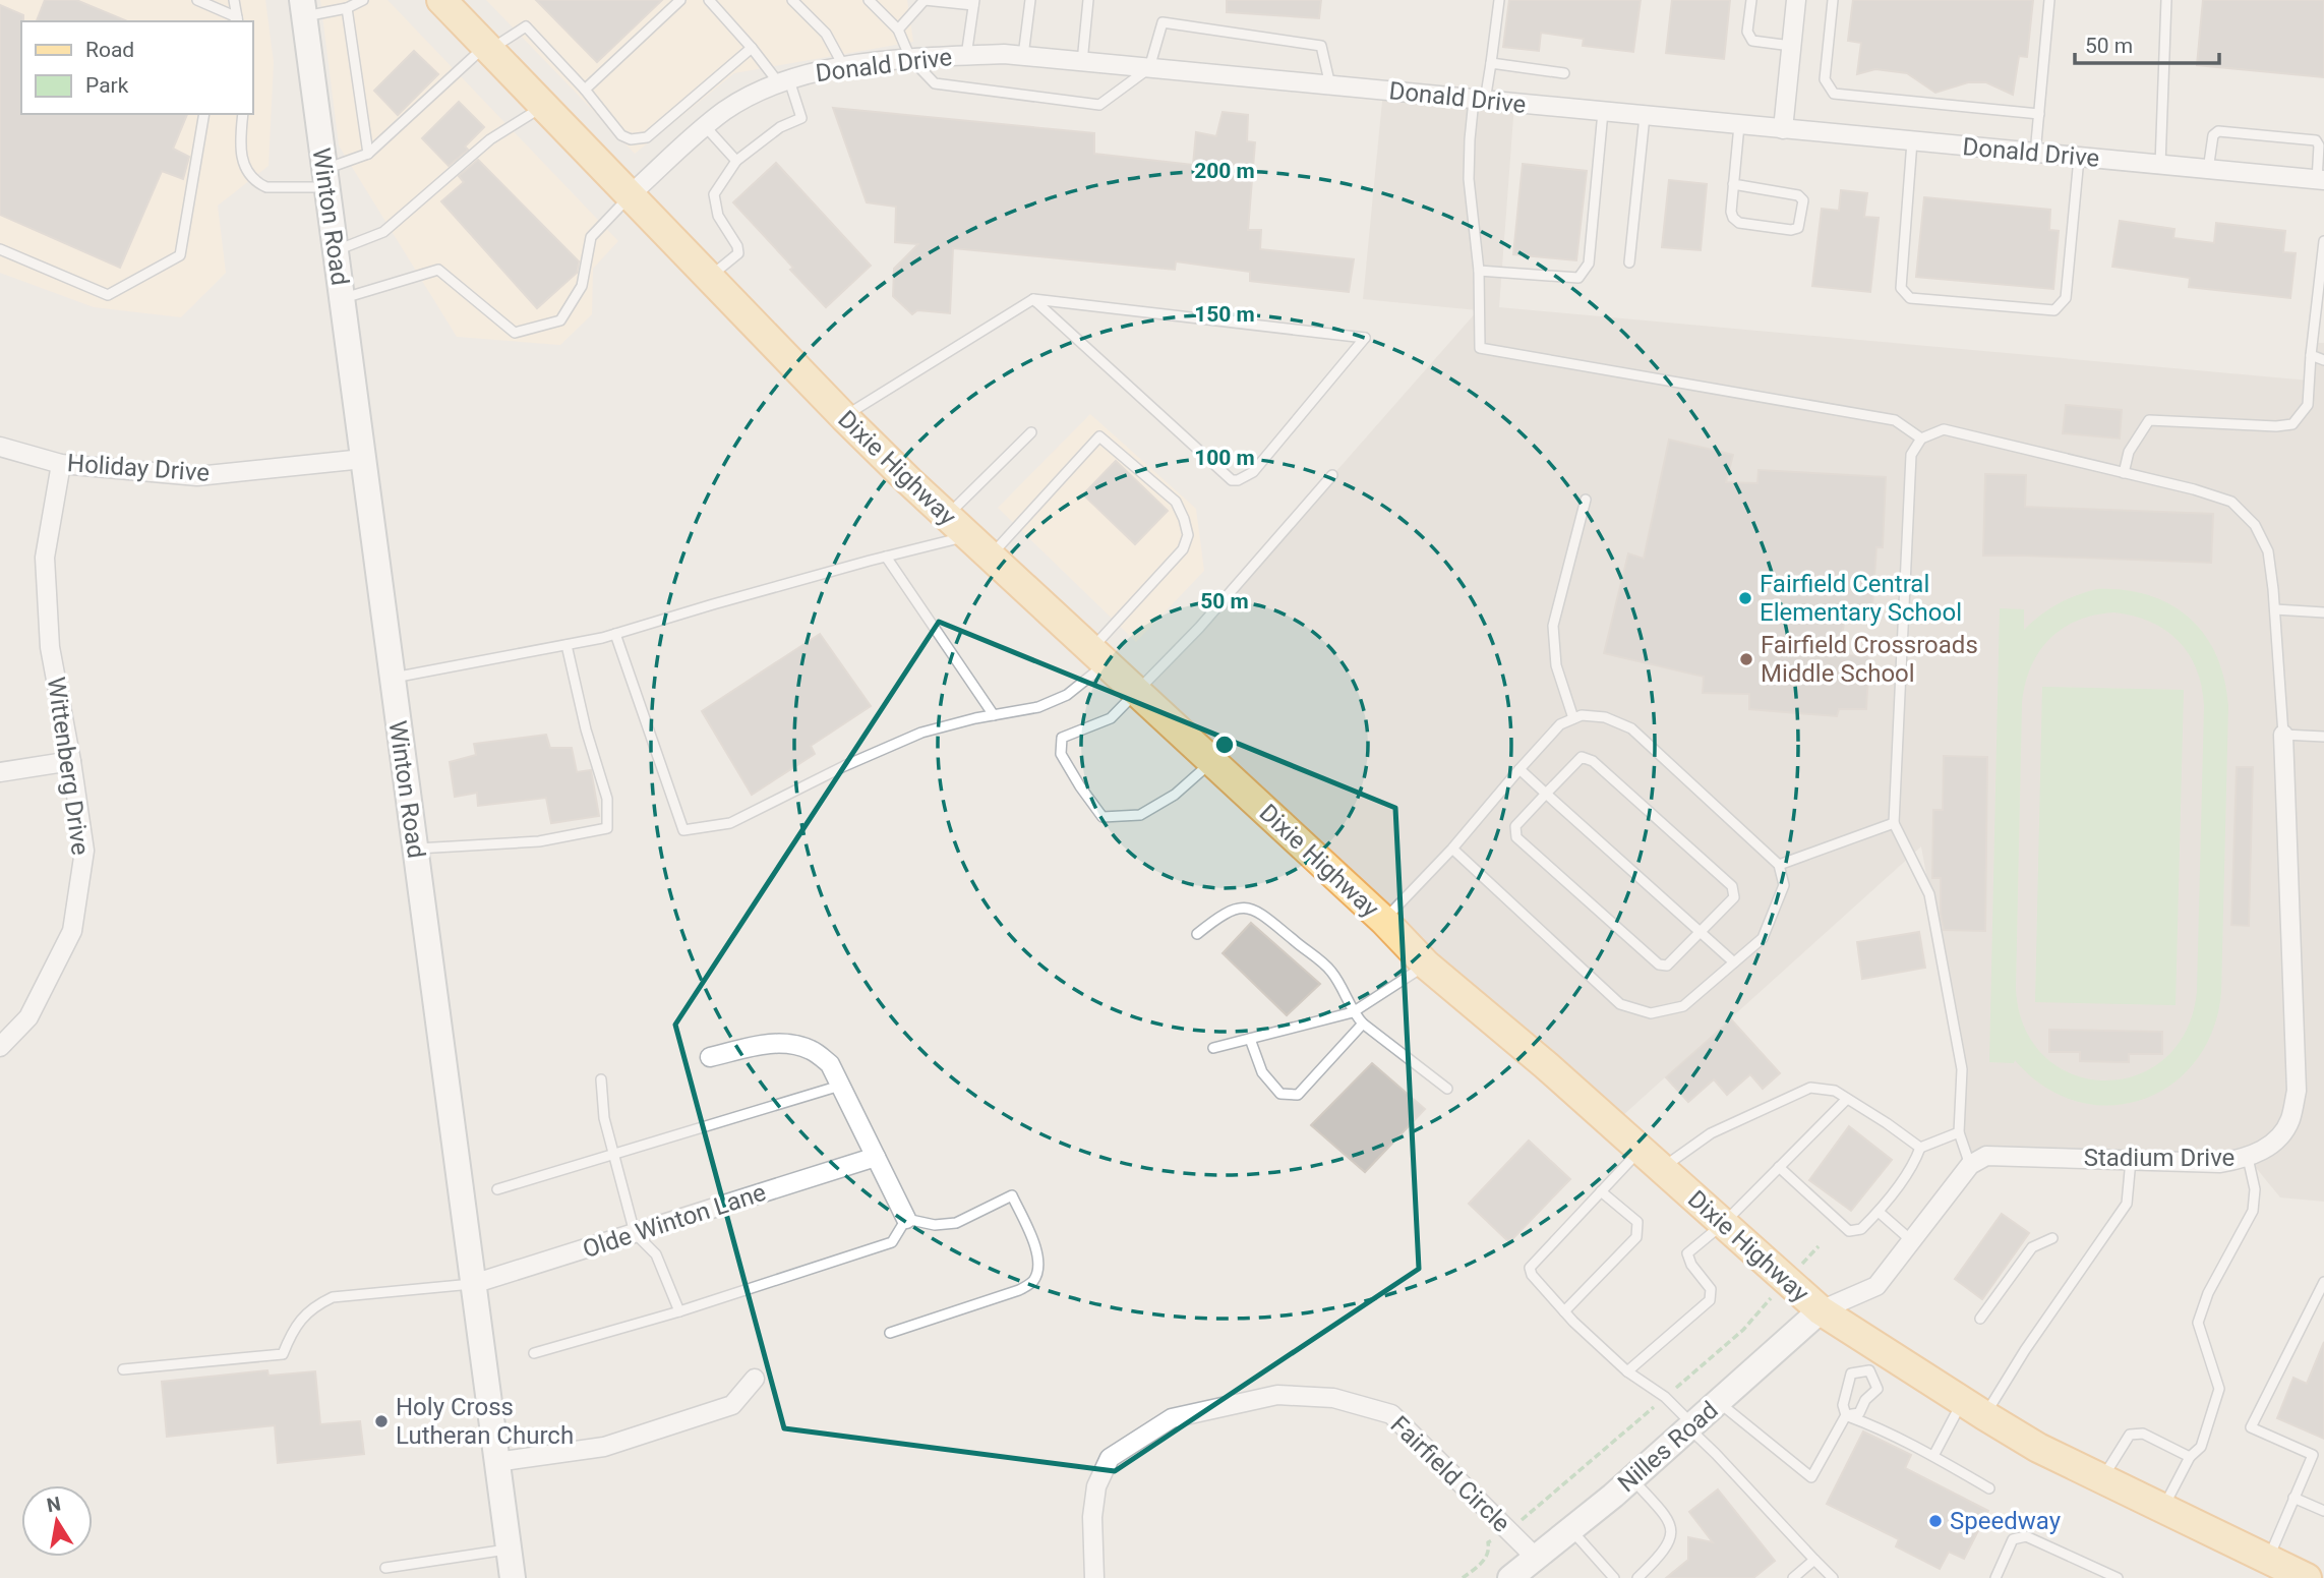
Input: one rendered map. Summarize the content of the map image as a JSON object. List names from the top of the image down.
{
  "streets": {
    "main road": ["Dixie Highway"],
    "street": [
      "Donald Drive",
      "Winton Road",
      "Holiday Drive",
      "Wittenberg Drive",
      "Stadium Drive",
      "Olde Winton Lane",
      "Nilles Road",
      "Fairfield Circle"
    ]
  },
  "crossings": [
    ["Donald Drive", "Dixie Highway"],
    ["Winton Road", "Holiday Drive"],
    ["Winton Road", "Olde Winton Lane"],
    ["Holiday Drive", "Wittenberg Drive"],
    ["Dixie Highway", "Nilles Road"],
    ["Nilles Road", "Fairfield Circle"]
  ],
  "places": [
    "Fairfield Central Elementary School",
    "Fairfield Crossroads Middle School",
    "Holy Cross Lutheran Church",
    "Speedway"
  ],
  "legend": ["Road", "Park"],
  "scale_bar": "50 m",
  "north": "top",
  "rings": [
    "200 m",
    "150 m",
    "100 m",
    "50 m"
  ]
}
